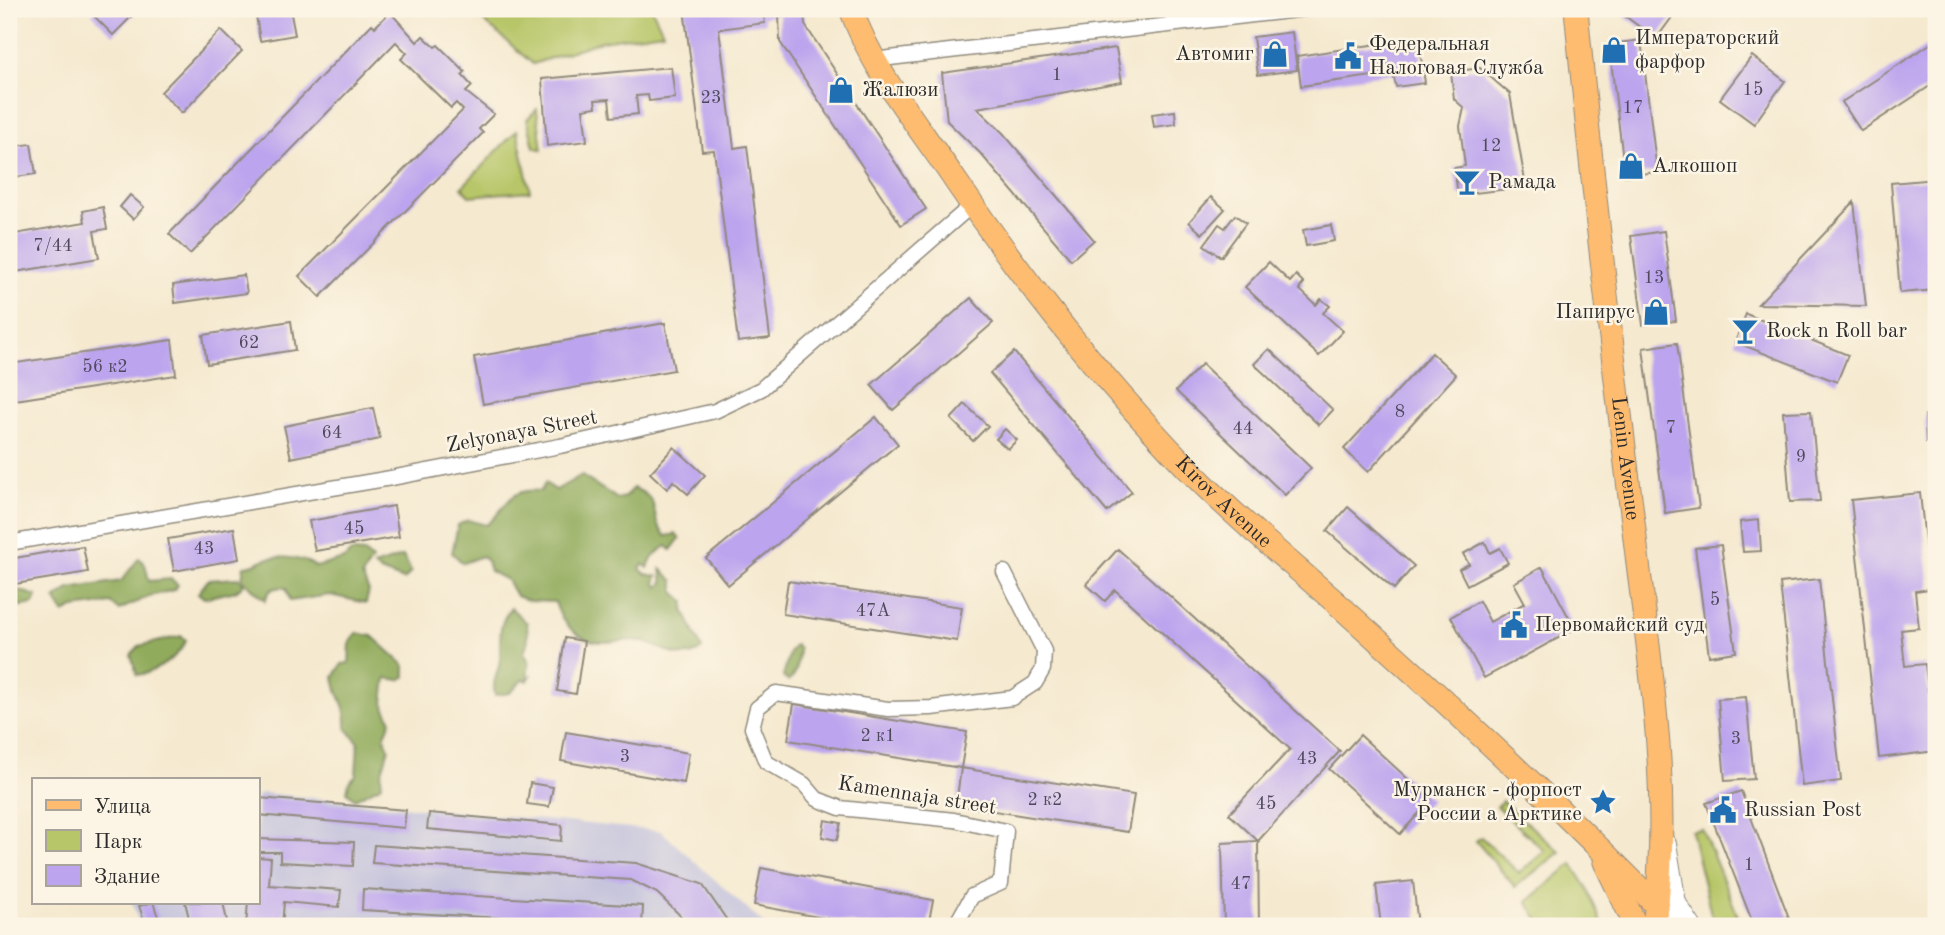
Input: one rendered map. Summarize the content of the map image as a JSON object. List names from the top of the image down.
{
  "streets": {
    "main road": ["Lenin Avenue", "Kirov Avenue"],
    "street": ["Zelyonaya Street", "Kamennaja street"]
  },
  "crossings": [
    ["Zelyonaya Street", "Kirov Avenue"],
    ["Lenin Avenue", "Kirov Avenue"]
  ],
  "places": {
    "shop": [
      "Императорский фарфор",
      "Автомиг",
      "Жалюзи",
      "Алкошоп",
      "Папирус"
    ],
    "public building": ["Федеральная Налоговая Служба", "Первомайский суд", "Russian Post"],
    "bar": ["Рамада", "Rock n Roll bar"],
    "place": ["Мурманск - форпост России а Арктике"]
  },
  "house_numbers": [
    "1",
    "15",
    "23",
    "17",
    "12",
    "7/44",
    "13",
    "62",
    "56 к2",
    "8",
    "7",
    "44",
    "64",
    "9",
    "45",
    "43",
    "5",
    "47А",
    "2 к1",
    "3",
    "3",
    "43",
    "2 к2",
    "45",
    "1",
    "47"
  ],
  "legend": ["Улица", "Парк", "Здание"]
}
